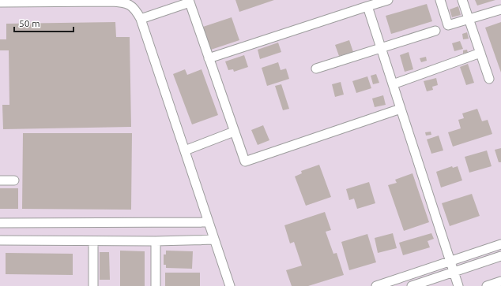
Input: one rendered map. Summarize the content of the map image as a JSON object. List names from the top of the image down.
{
  "scale_bar": "50 m"
}
